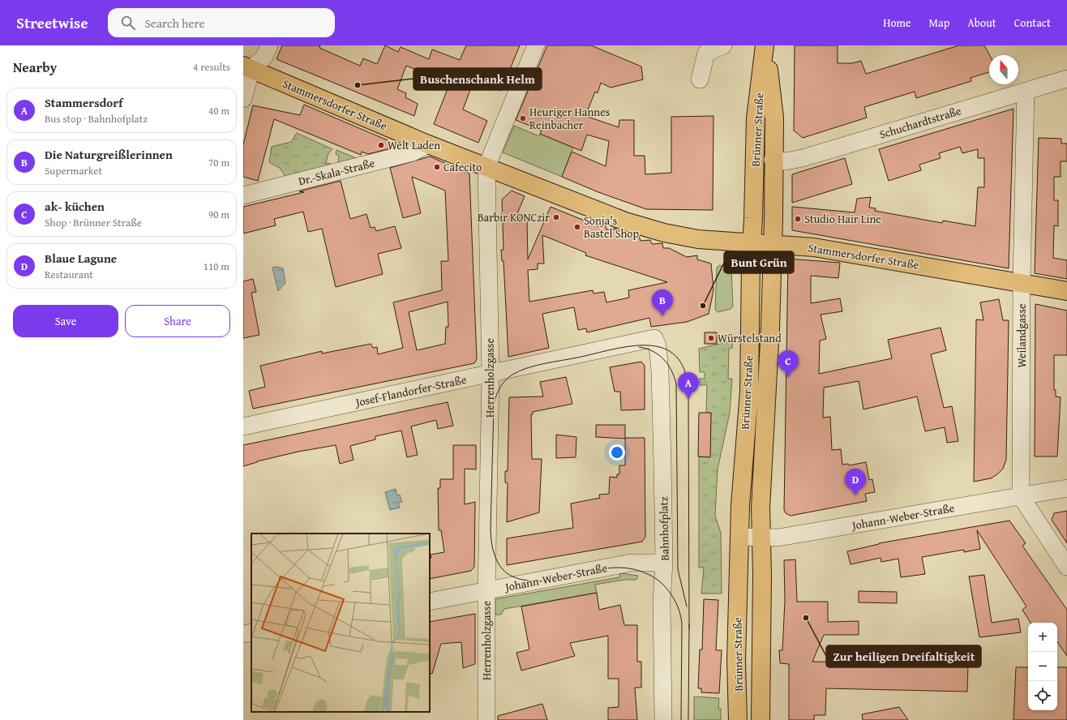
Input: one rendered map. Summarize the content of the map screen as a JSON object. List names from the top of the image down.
{
  "streets": {
    "main road": ["Stammersdorfer Straße", "Brünner Straße"],
    "street": [
      "Schuchardtstraße",
      "Dr.-Skala-Straße",
      "Weilandgasse",
      "Herrenholzgasse",
      "Josef-Flandorfer-Straße",
      "Johann-Weber-Straße",
      "Bahnhofplatz"
    ]
  },
  "crossings": [
    ["Stammersdorfer Straße", "Brünner Straße"],
    ["Stammersdorfer Straße", "Dr.-Skala-Straße"],
    ["Stammersdorfer Straße", "Weilandgasse"],
    ["Stammersdorfer Straße", "Herrenholzgasse"],
    ["Schuchardtstraße", "Brünner Straße"],
    ["Schuchardtstraße", "Weilandgasse"],
    ["Brünner Straße", "Johann-Weber-Straße"],
    ["Weilandgasse", "Johann-Weber-Straße"],
    ["Herrenholzgasse", "Josef-Flandorfer-Straße"],
    ["Herrenholzgasse", "Johann-Weber-Straße"],
    ["Josef-Flandorfer-Straße", "Bahnhofplatz"],
    ["Johann-Weber-Straße", "Bahnhofplatz"]
  ],
  "places": [
    "Buschenschank Helm",
    "Heuriger Hannes Reinbacher",
    "Welt Laden",
    "Cafecito",
    "Barbir KONCzir",
    "Studio Hair Line",
    "Sonja's Bastel Shop",
    "Bunt Grün",
    "Würstelstand",
    "Zur heiligen Dreifaltigkeit"
  ],
  "north": "top",
  "page": {
    "header": "Streetwise",
    "search": "Search here",
    "nav": [
      "Home",
      "Map",
      "About",
      "Contact"
    ],
    "heading": ["Nearby", "4 results"],
    "list": [
      {
        "mark": "A",
        "name": "Stammersdorf",
        "note": "Bus stop · Bahnhofplatz",
        "value": "40 m"
      },
      {
        "mark": "B",
        "name": "Die Naturgreißlerinnen",
        "note": "Supermarket",
        "value": "70 m"
      },
      {
        "mark": "C",
        "name": "ak- küchen",
        "note": "Shop · Brünner Straße",
        "value": "90 m"
      },
      {
        "mark": "D",
        "name": "Blaue Lagune",
        "note": "Restaurant",
        "value": "110 m"
      }
    ],
    "pins": [
      "B",
      "C",
      "A",
      "D"
    ],
    "buttons": ["Save", "Share"],
    "map_buttons": ["+", "−"]
  }
}
